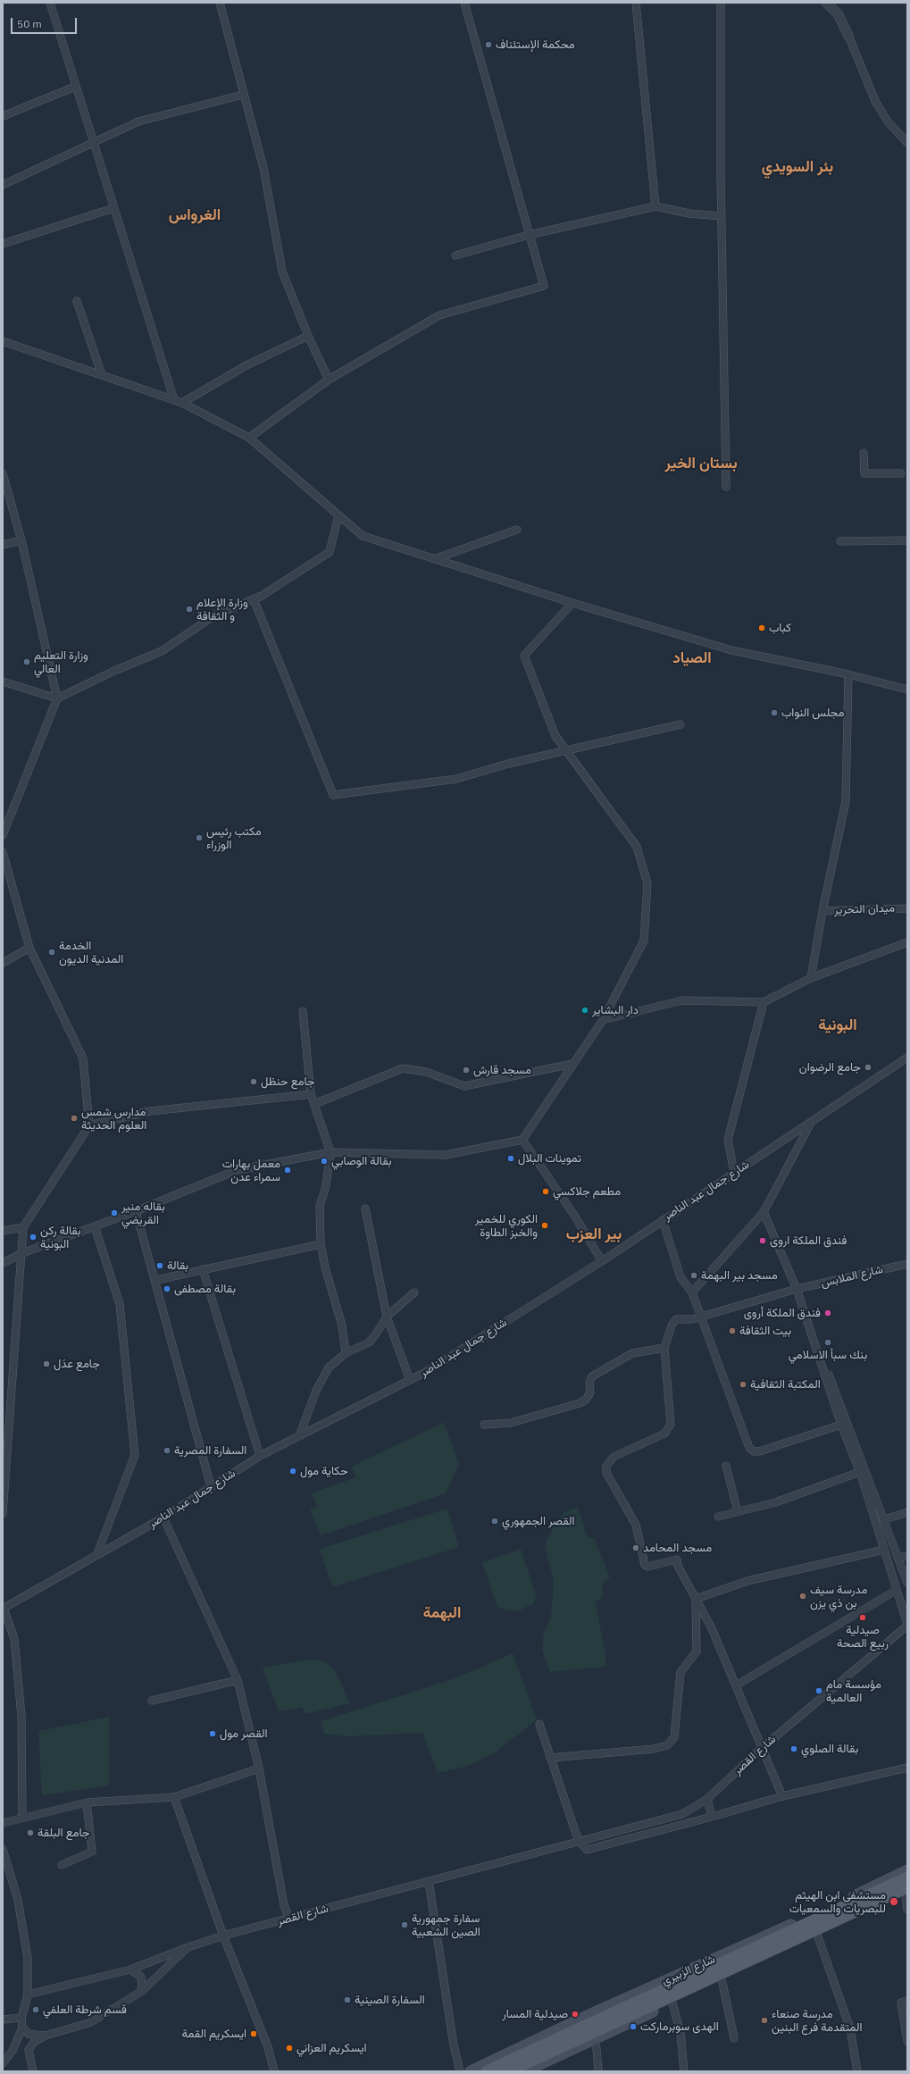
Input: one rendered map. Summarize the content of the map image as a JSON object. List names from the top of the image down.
{
  "streets": {
    "main road": ["شارع الزبيري"],
    "street": [
      "ميدان التحرير",
      "شارع جمال عبد الناصر",
      "شارع الملابس",
      "شارع القصر"
    ]
  },
  "districts": [
    "بئر السويدي",
    "الغرواس",
    "بستان الخير",
    "الصياد",
    "البونية",
    "بير العزب",
    "البهمة"
  ],
  "places": [
    "محكمة الإستئناف",
    "وزارة الإعلام و الثقافة",
    "كباب",
    "وزارة التعليم العالي",
    "مجلس النواب",
    "مكتب رئيس الوزراء",
    "الخدمة المدنية الديون",
    "دار البشاير",
    "جامع الرضوان",
    "مسجد قارش",
    "جامع حنظل",
    "مدارس شمس العلوم الحديثة",
    "تموينات البلال",
    "بقالة الوصابي",
    "معمل بهارات سمراء عدن",
    "مطعم جلاكسي",
    "بقاله منير القريضي",
    "الكوري للخمير والخبز الطاوة",
    "بقالة ركن البونية",
    "فندق الملكة اروى",
    "بقالة",
    "مسجد بير البهمة",
    "بقالة مصطفى",
    "فندق الملكة أروى",
    "بيت الثقافة",
    "بنك سبأ الاسلامي",
    "جامع عدَل",
    "المكتبة الثقافية",
    "السفارة المصرية",
    "حكاية مول",
    "القصر الجمهوري",
    "مسجد المحامد",
    "مدرسة سيف بن ذي يزن",
    "صيدلية ربيع الصحة",
    "مؤسسة مام العالمية",
    "القصر مول",
    "بقالة الصلوي",
    "جامع البلقة",
    "مستشفى ابن الهيثم للبصريات والسمعيات",
    "سفارة جمهورية الصين الشعبية",
    "السفارة الصينية",
    "قسم شرطة العلفي",
    "صيدلية المسار",
    "مدرسة صنعاء المتقدمة فرع البنين",
    "الهدى سوبرماركت",
    "ايسكريم القمة",
    "ايسكريم العزاني"
  ],
  "scale_bar": "50 m"
}
